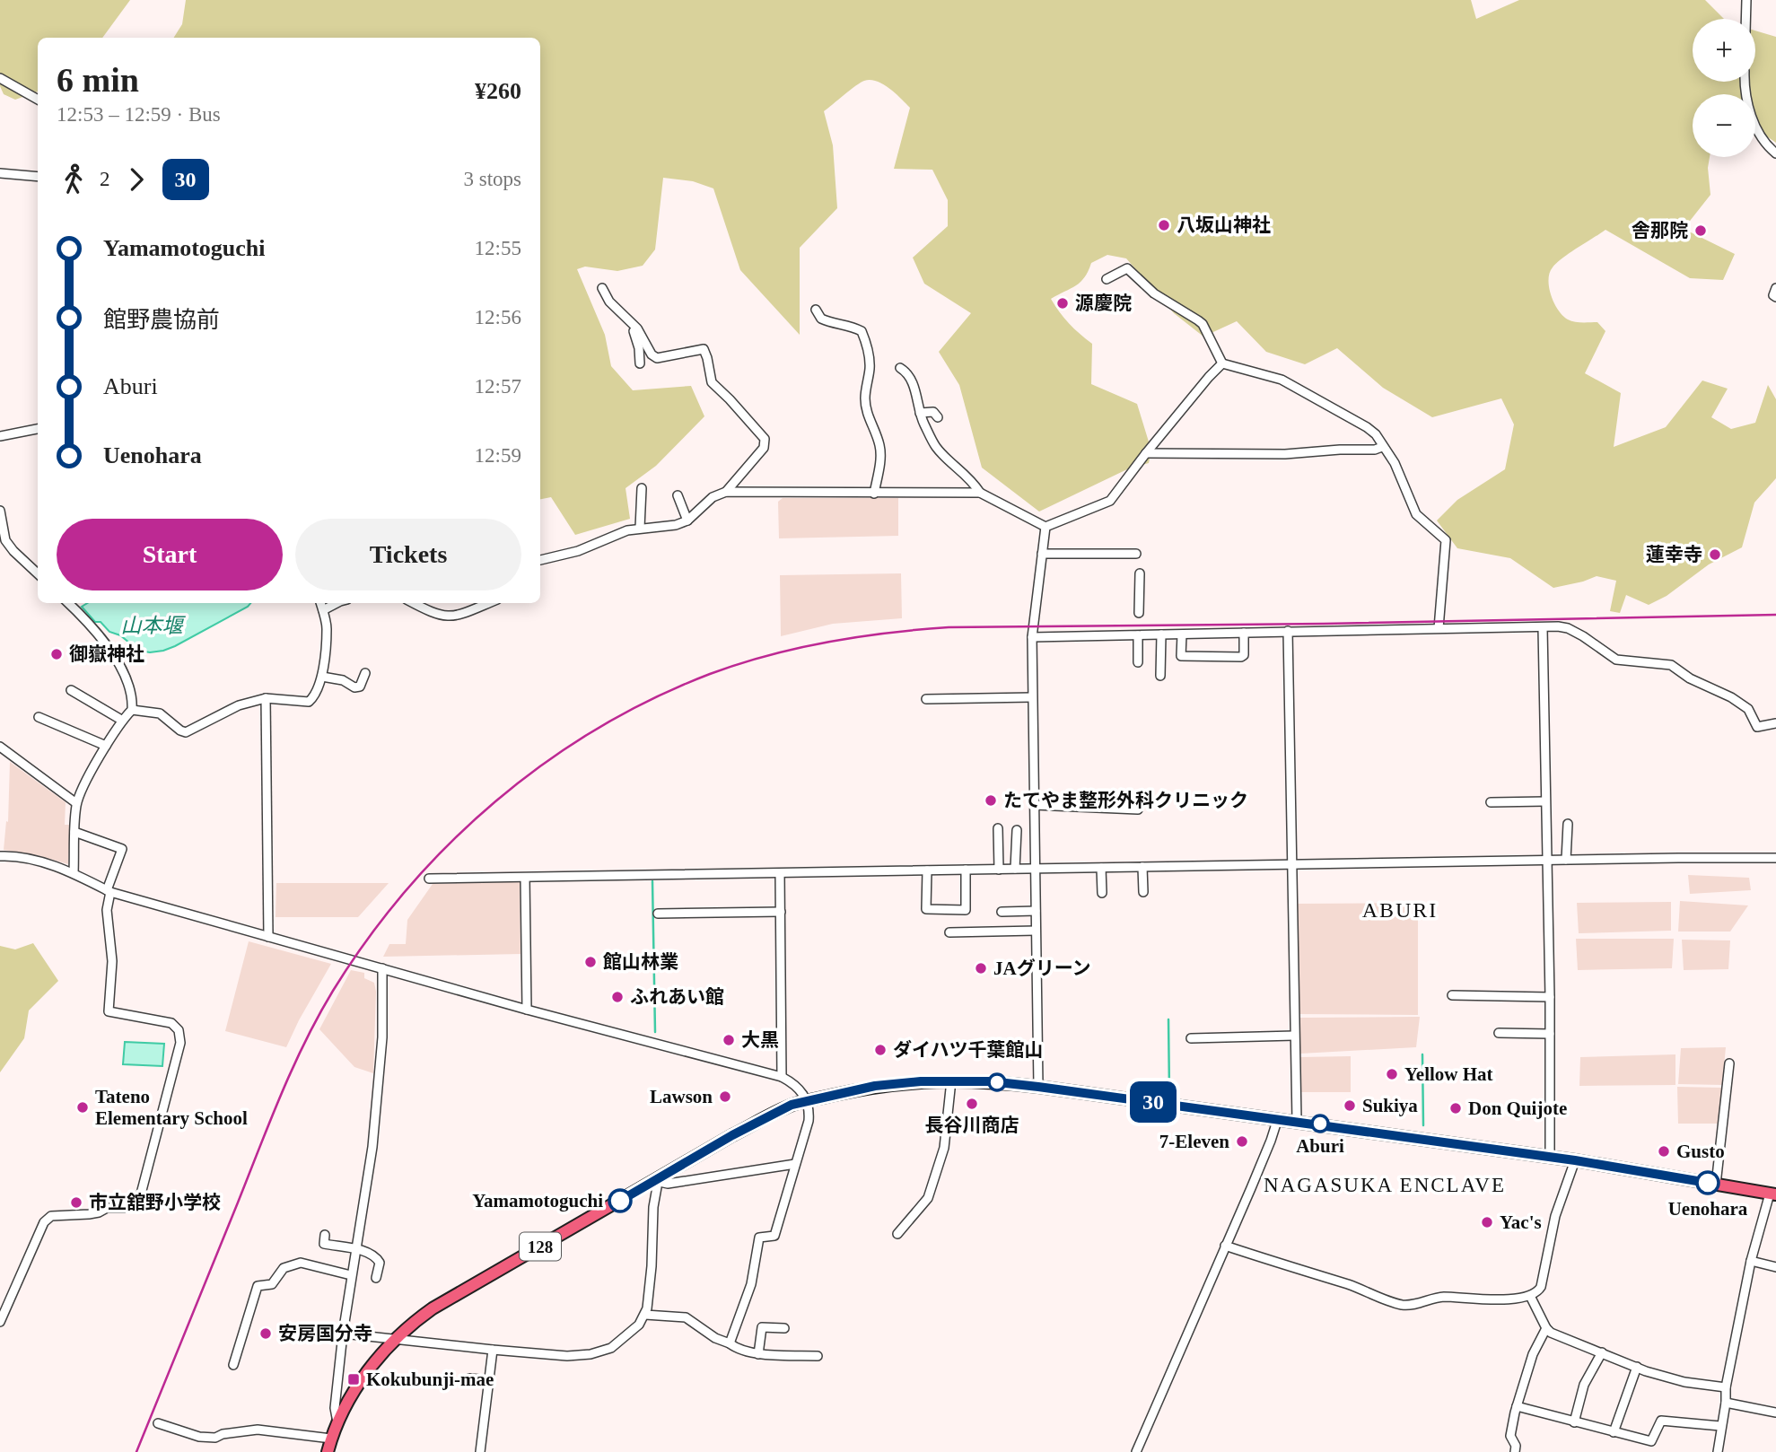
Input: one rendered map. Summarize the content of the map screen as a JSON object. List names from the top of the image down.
{
  "streets": {
    "highway": ["128"]
  },
  "districts": ["ABURI", "NAGASUKA ENCLAVE"],
  "water": ["山本堰"],
  "places": {
    "other": [
      "八坂山神社",
      "舎那院",
      "源慶院",
      "蓮幸寺",
      "御嶽神社",
      "たてやま整形外科クリニック",
      "館山林業",
      "JAグリーン",
      "ふれあい館",
      "大黒",
      "ダイハツ千葉館山",
      "Yellow Hat",
      "Lawson",
      "長谷川商店",
      "Sukiya",
      "Tateno Elementary School",
      "Don Quijote",
      "Aburi",
      "7-Eleven",
      "Gusto",
      "Uenohara",
      "Yamamotoguchi",
      "市立舘野小学校",
      "Yac's",
      "安房国分寺"
    ],
    "transit": ["Kokubunji-mae"]
  },
  "lines": ["bus line 30"],
  "page": {
    "on_map": "30",
    "map_buttons": ["+", "−"],
    "heading": ["6 min", "12:53 – 12:59 · Bus", "¥260"],
    "legs": ["2", "30", "3 stops"],
    "list": [
      {
        "name": "Yamamotoguchi",
        "value": "12:55"
      },
      {
        "name": "館野農協前",
        "value": "12:56"
      },
      {
        "name": "Aburi",
        "value": "12:57"
      },
      {
        "name": "Uenohara",
        "value": "12:59"
      }
    ],
    "buttons": ["Start", "Tickets"]
  }
}
